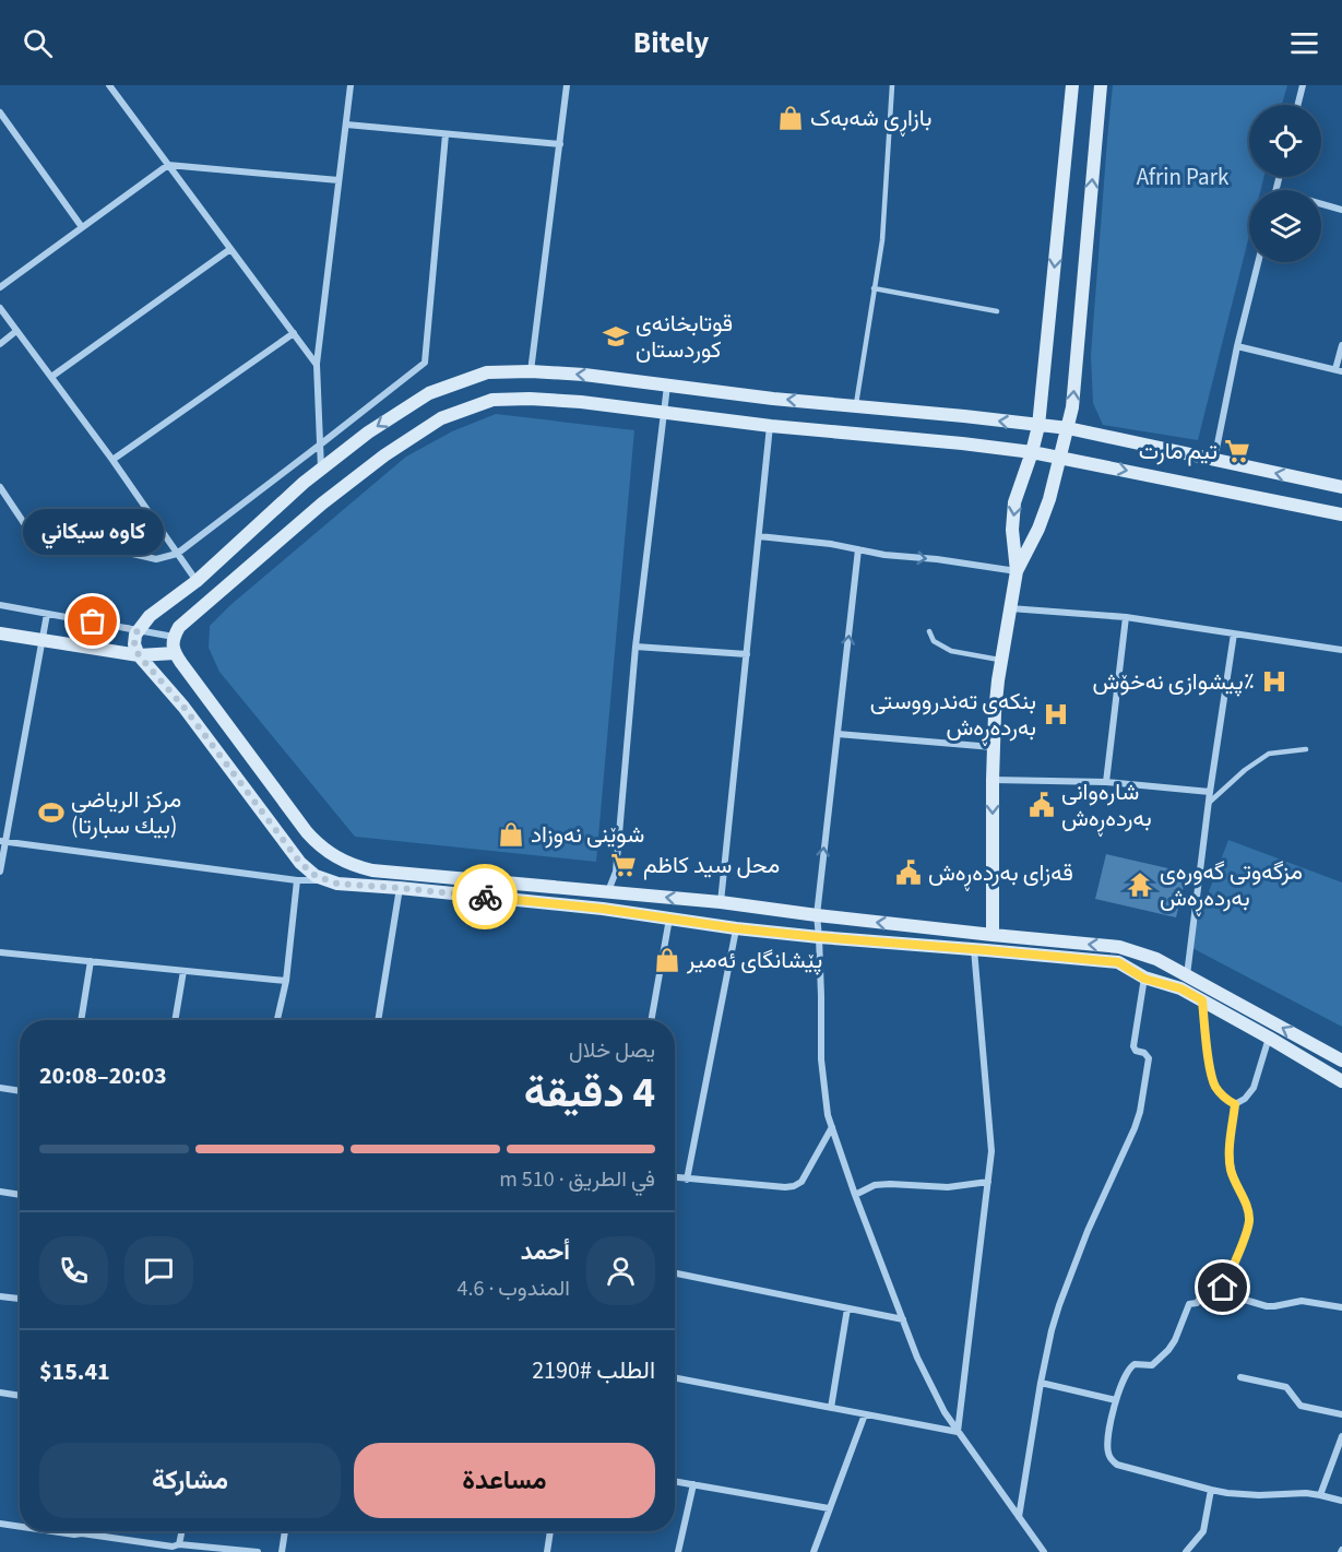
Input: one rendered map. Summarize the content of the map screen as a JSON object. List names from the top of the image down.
{
  "parks": ["Afrin Park"],
  "places": {
    "shop": ["بازاڕی شەبەک", "شوێنی نەوزاد", "پێشانگای ئەمیر"],
    "school or university": ["قوتابخانەی کوردستان"],
    "supermarket": ["تيم مارت", "محل سيد كاظم"],
    "other": ["كاوه سيكاني"],
    "hospital": ["پیشوازی نەخۆش٪", "بنکەی تەندرووستی بەردەڕەش"],
    "public building": ["شارەوانی بەردەڕەش", "قەزای بەردەڕەش"],
    "sports": ["مركز الرياضي (بيك سبارتا)"],
    "temple": ["مزگەوتی گەورەی بەردەڕەش"]
  },
  "page": {
    "header": "Bitely",
    "bubble": "كاوه سيكاني",
    "heading": ["4 دقيقة", "يصل خلال", "20:03–20:08"],
    "panel": [
      "أحمد",
      "المندوب · 4.6",
      "الطلب #2190",
      "$15.41"
    ],
    "bar": "في الطريق · 510 m",
    "buttons": ["مساعدة", "مشاركة"]
  }
}
